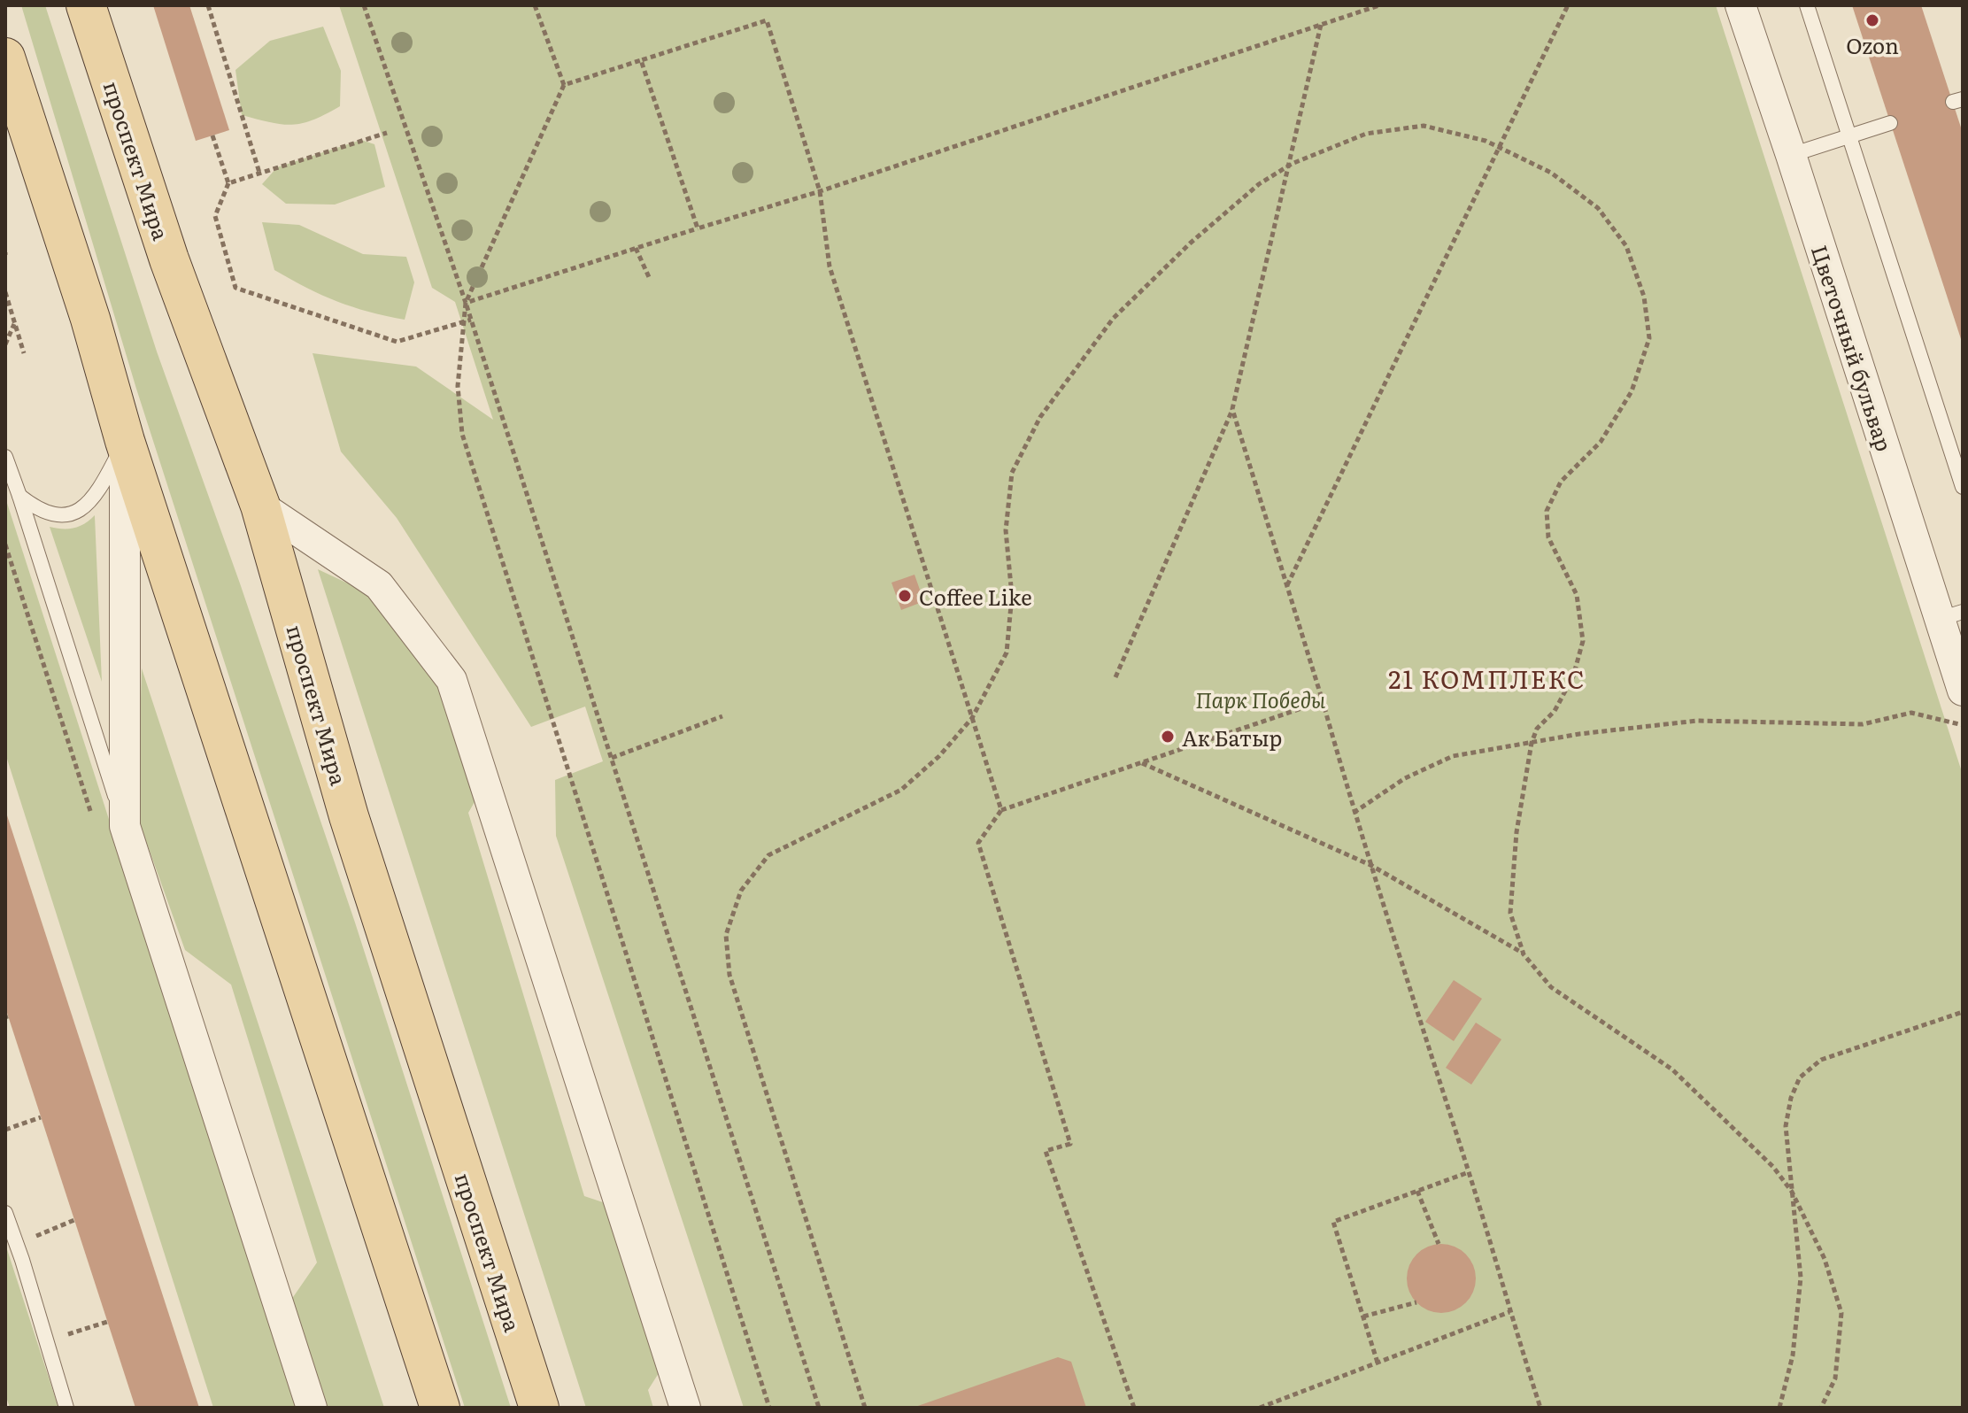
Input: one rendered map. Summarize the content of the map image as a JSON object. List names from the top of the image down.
{
  "streets": {
    "main road": ["проспект Мира"],
    "street": ["Цветочный бульвар"]
  },
  "districts": ["21 КОМПЛЕКС"],
  "parks": ["Парк Победы"],
  "places": ["Ozon", "Coffee Like", "Ак Батыр"]
}
